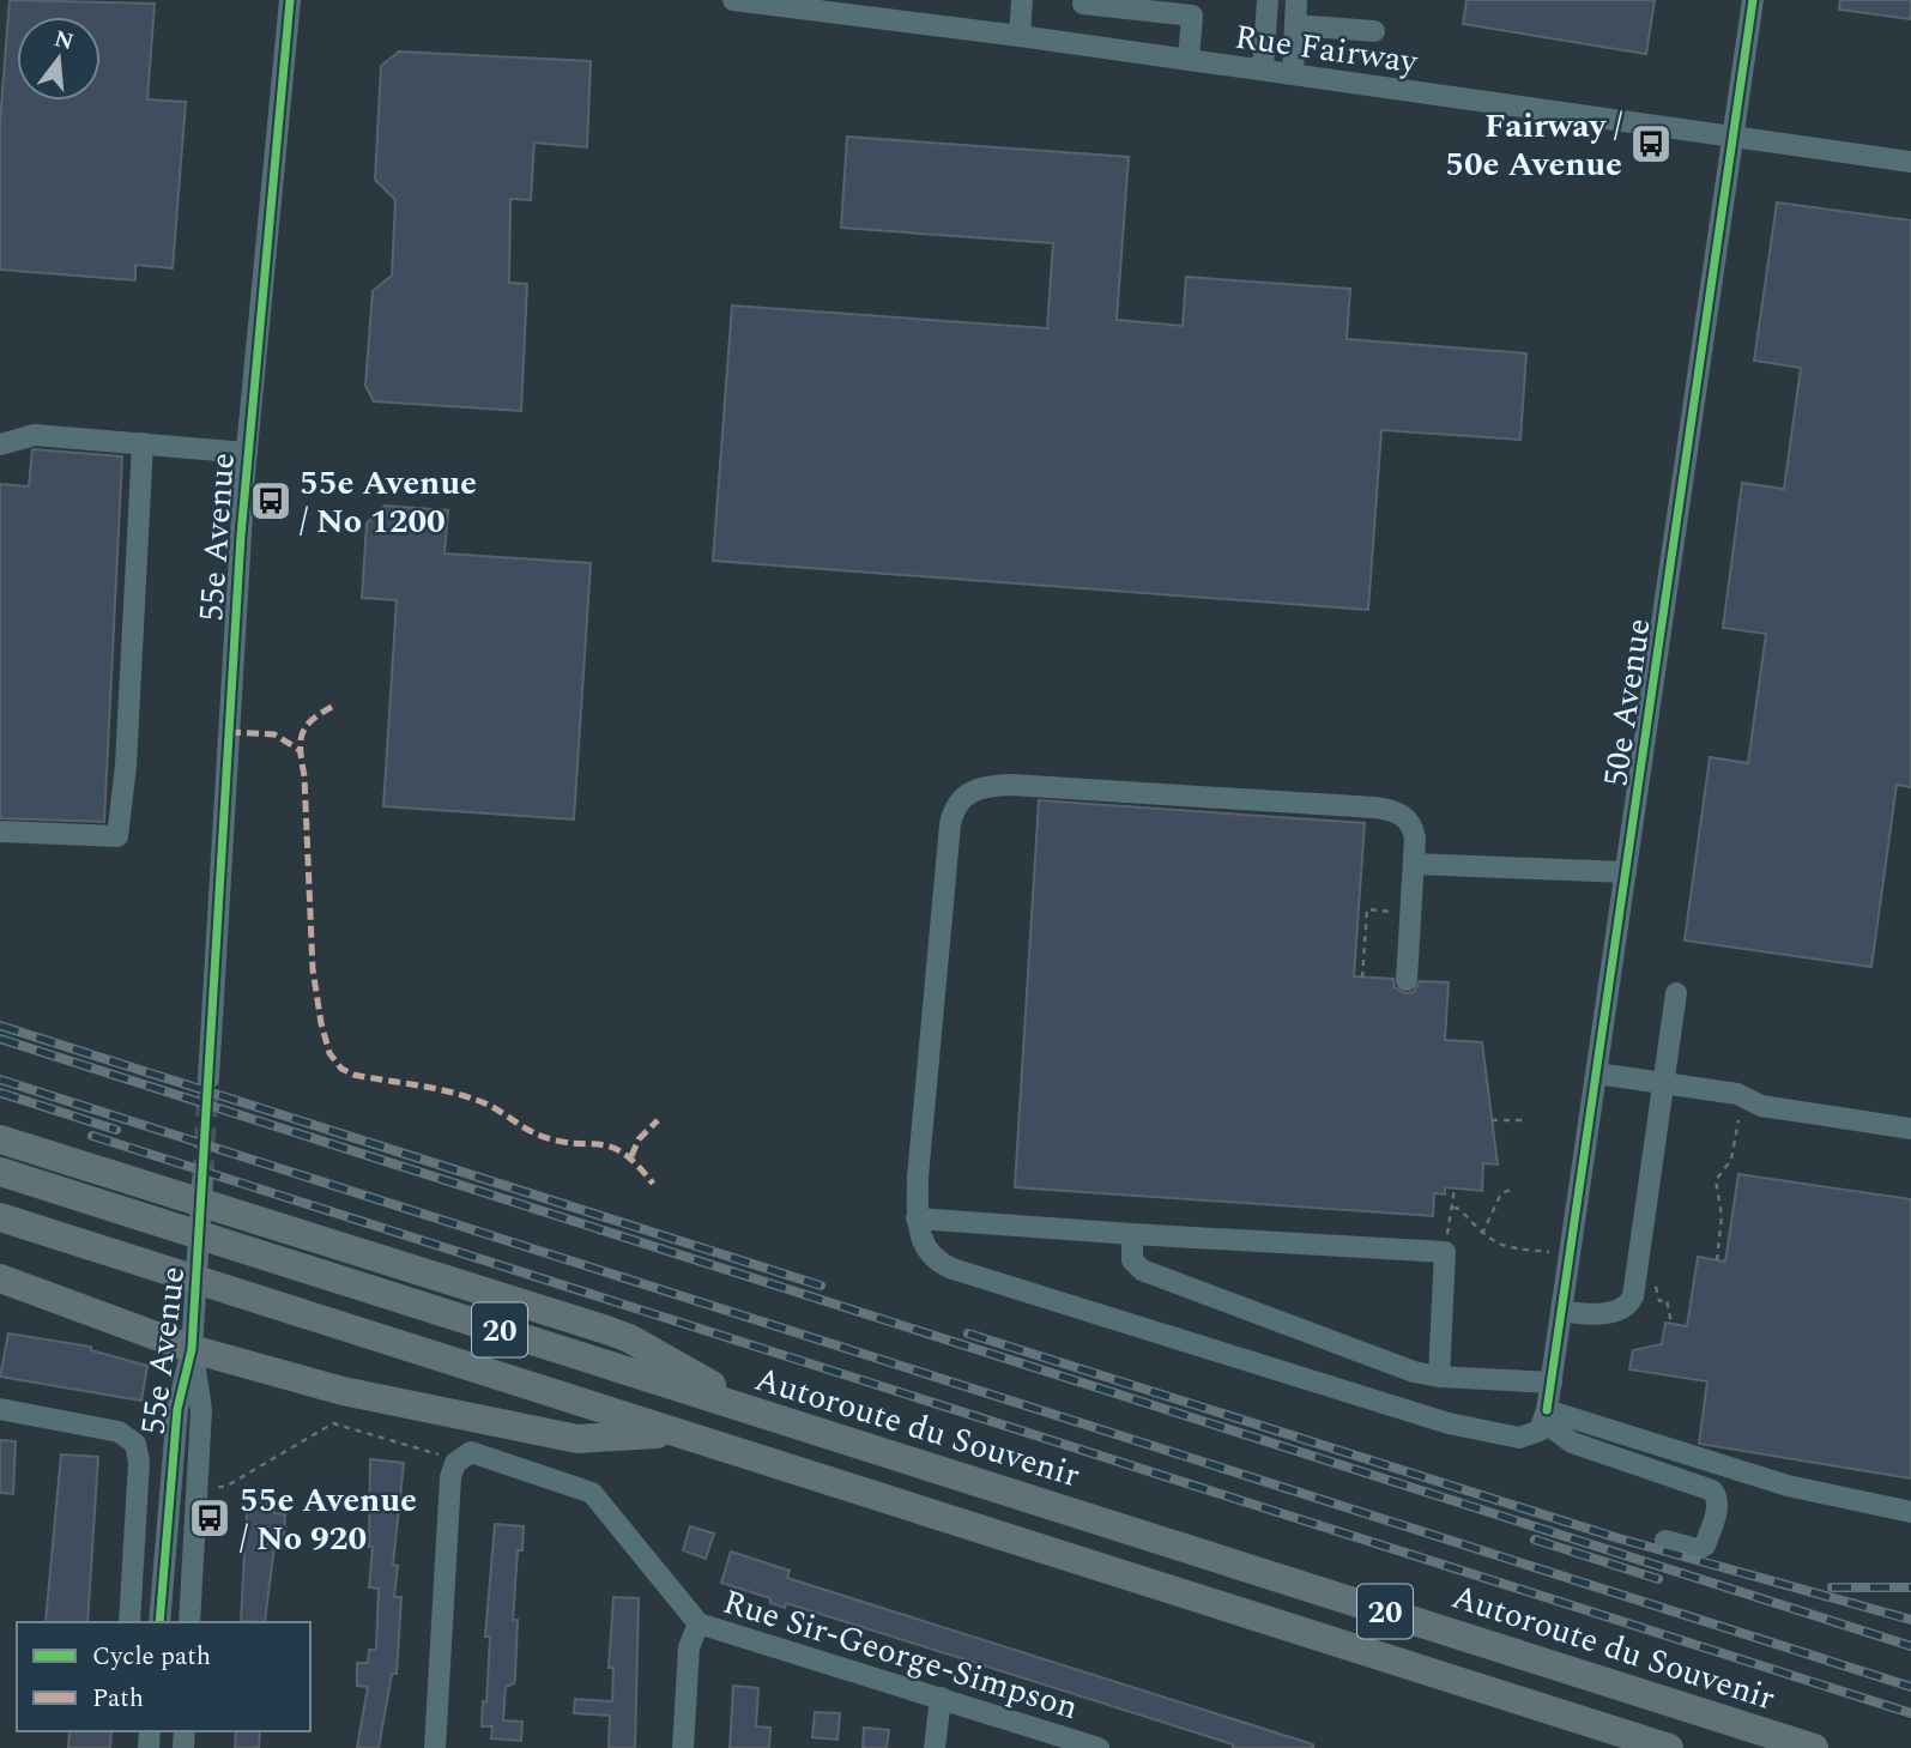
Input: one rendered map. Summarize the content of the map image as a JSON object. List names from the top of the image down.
{
  "streets": {
    "highway": ["20", "Autoroute du Souvenir"],
    "street": [
      "Rue Fairway",
      "55e Avenue",
      "50e Avenue",
      "Rue Sir-George-Simpson"
    ]
  },
  "crossings": [
    ["Rue Fairway", "50e Avenue"]
  ],
  "places": {
    "bus stop": ["Fairway / 50e Avenue", "55e Avenue / No 1200", "55e Avenue / No 920"]
  },
  "legend": ["Cycle path", "Path"],
  "north": "top"
}
